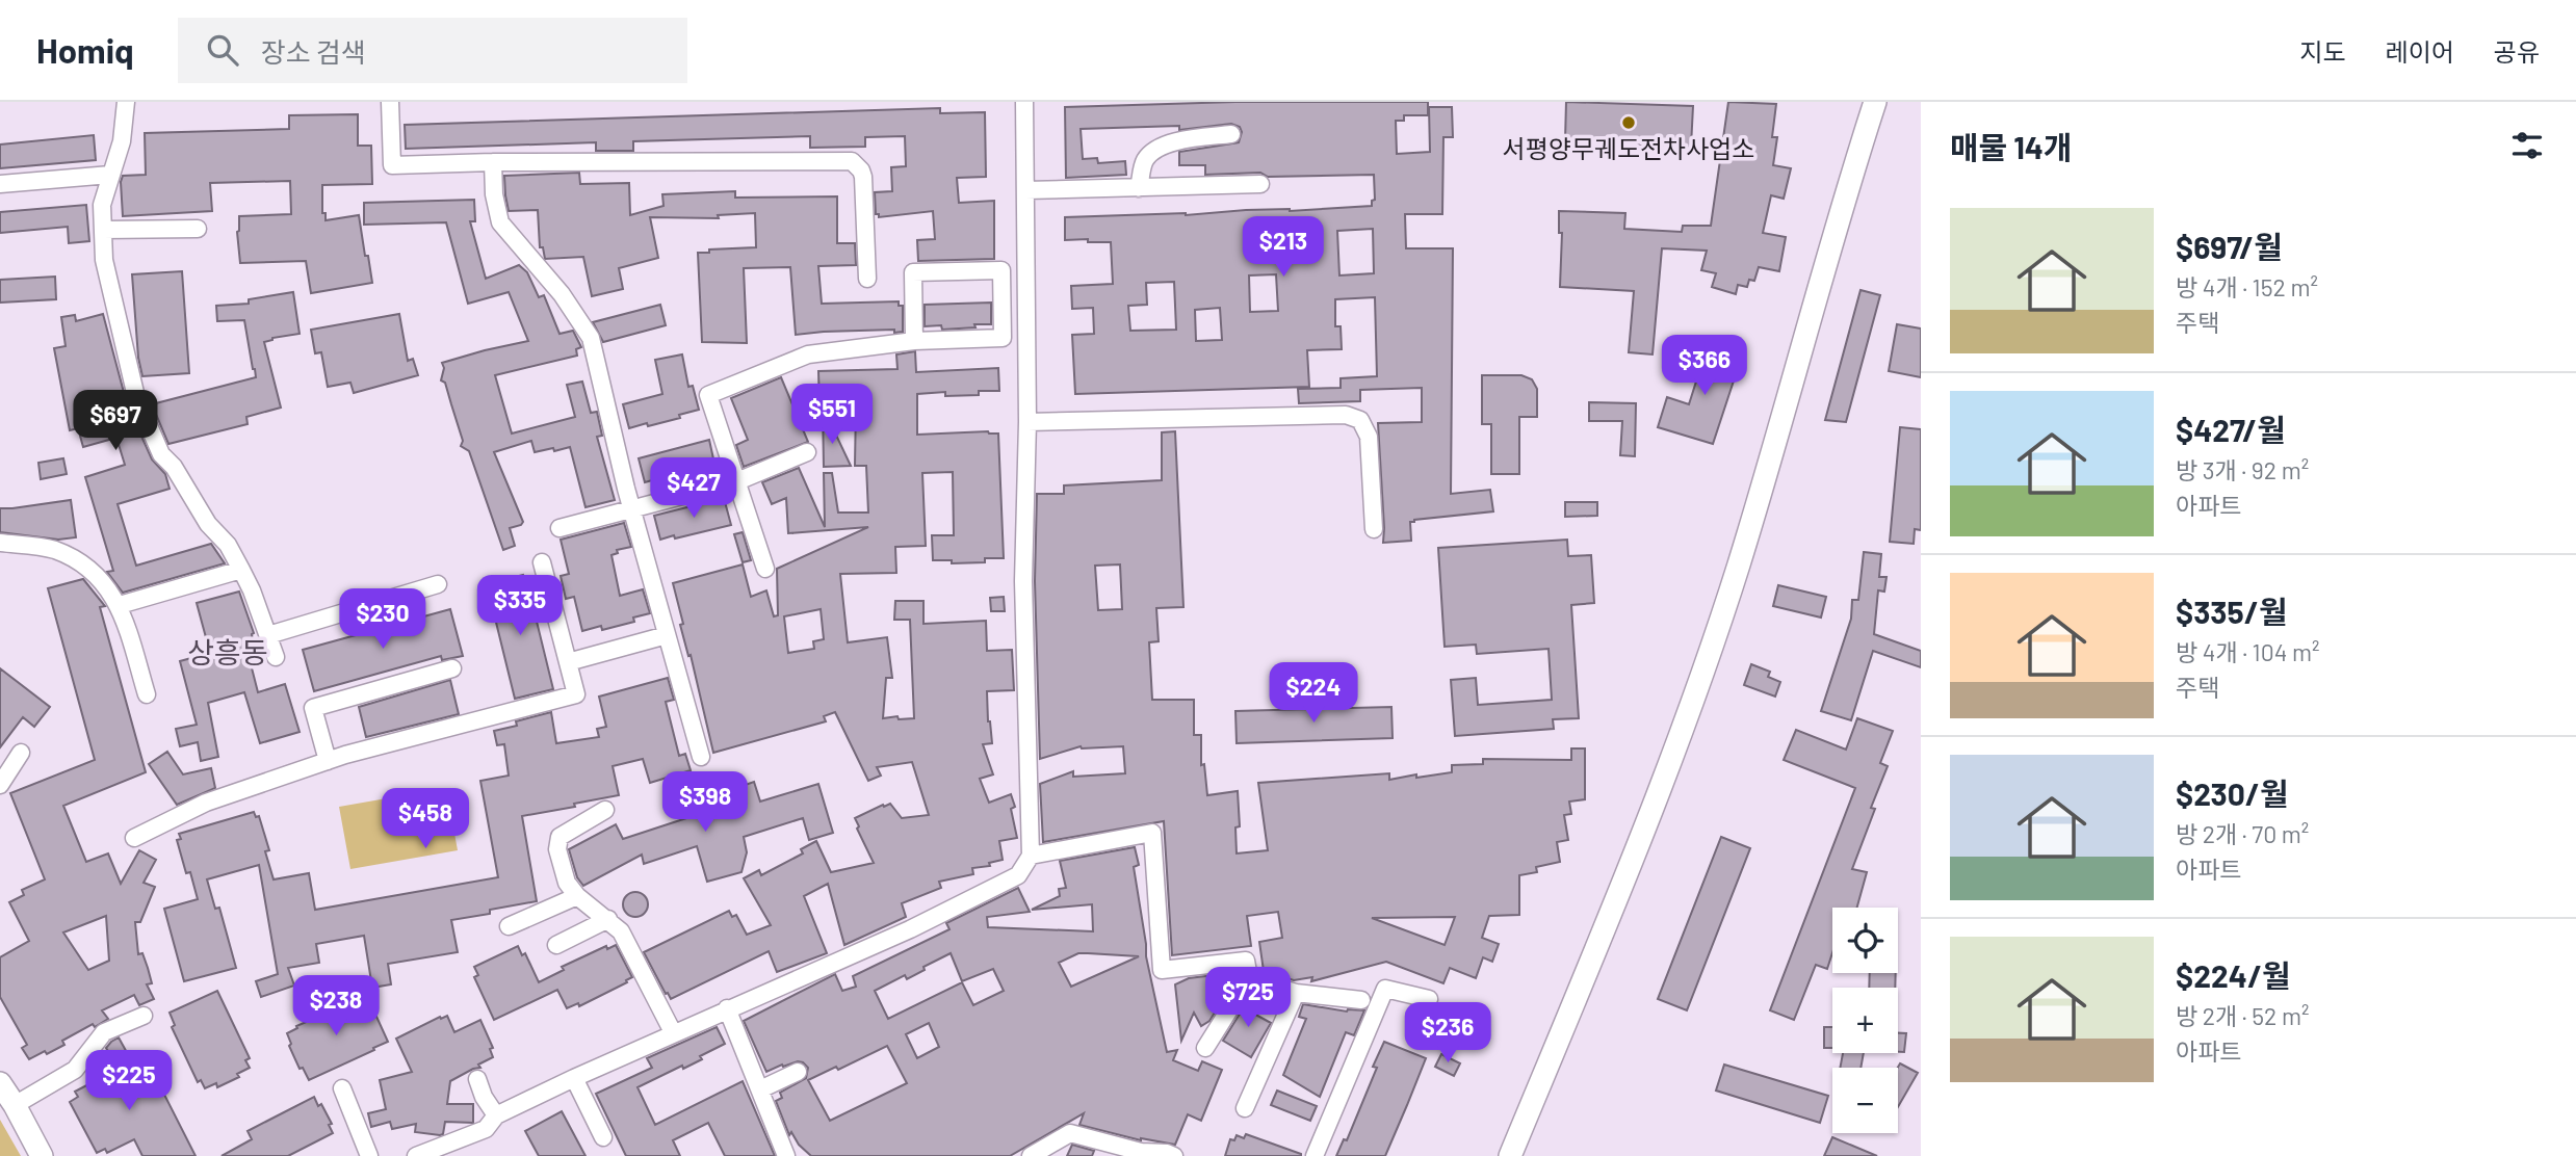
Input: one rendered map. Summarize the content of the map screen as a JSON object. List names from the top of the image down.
{
  "districts": ["상흥동"],
  "places": ["서평양무궤도전차사업소"],
  "page": {
    "header": "Homiq",
    "search": "장소 검색",
    "nav": ["지도", "레이어", "공유"],
    "heading": "매물 14개",
    "list": [
      {
        "name": "$697/월",
        "note": "방 4개 · 152 m² · 주택"
      },
      {
        "name": "$427/월",
        "note": "방 3개 · 92 m² · 아파트"
      },
      {
        "name": "$335/월",
        "note": "방 4개 · 104 m² · 주택"
      },
      {
        "name": "$230/월",
        "note": "방 2개 · 70 m² · 아파트"
      },
      {
        "name": "$224/월",
        "note": "방 2개 · 52 m² · 아파트"
      }
    ],
    "price": [
      "$213",
      "$366",
      "$551",
      "$697",
      "$427",
      "$335",
      "$230",
      "$224",
      "$398",
      "$458",
      "$725",
      "$238",
      "$236",
      "$225"
    ],
    "map_buttons": ["+", "−"]
  }
}
